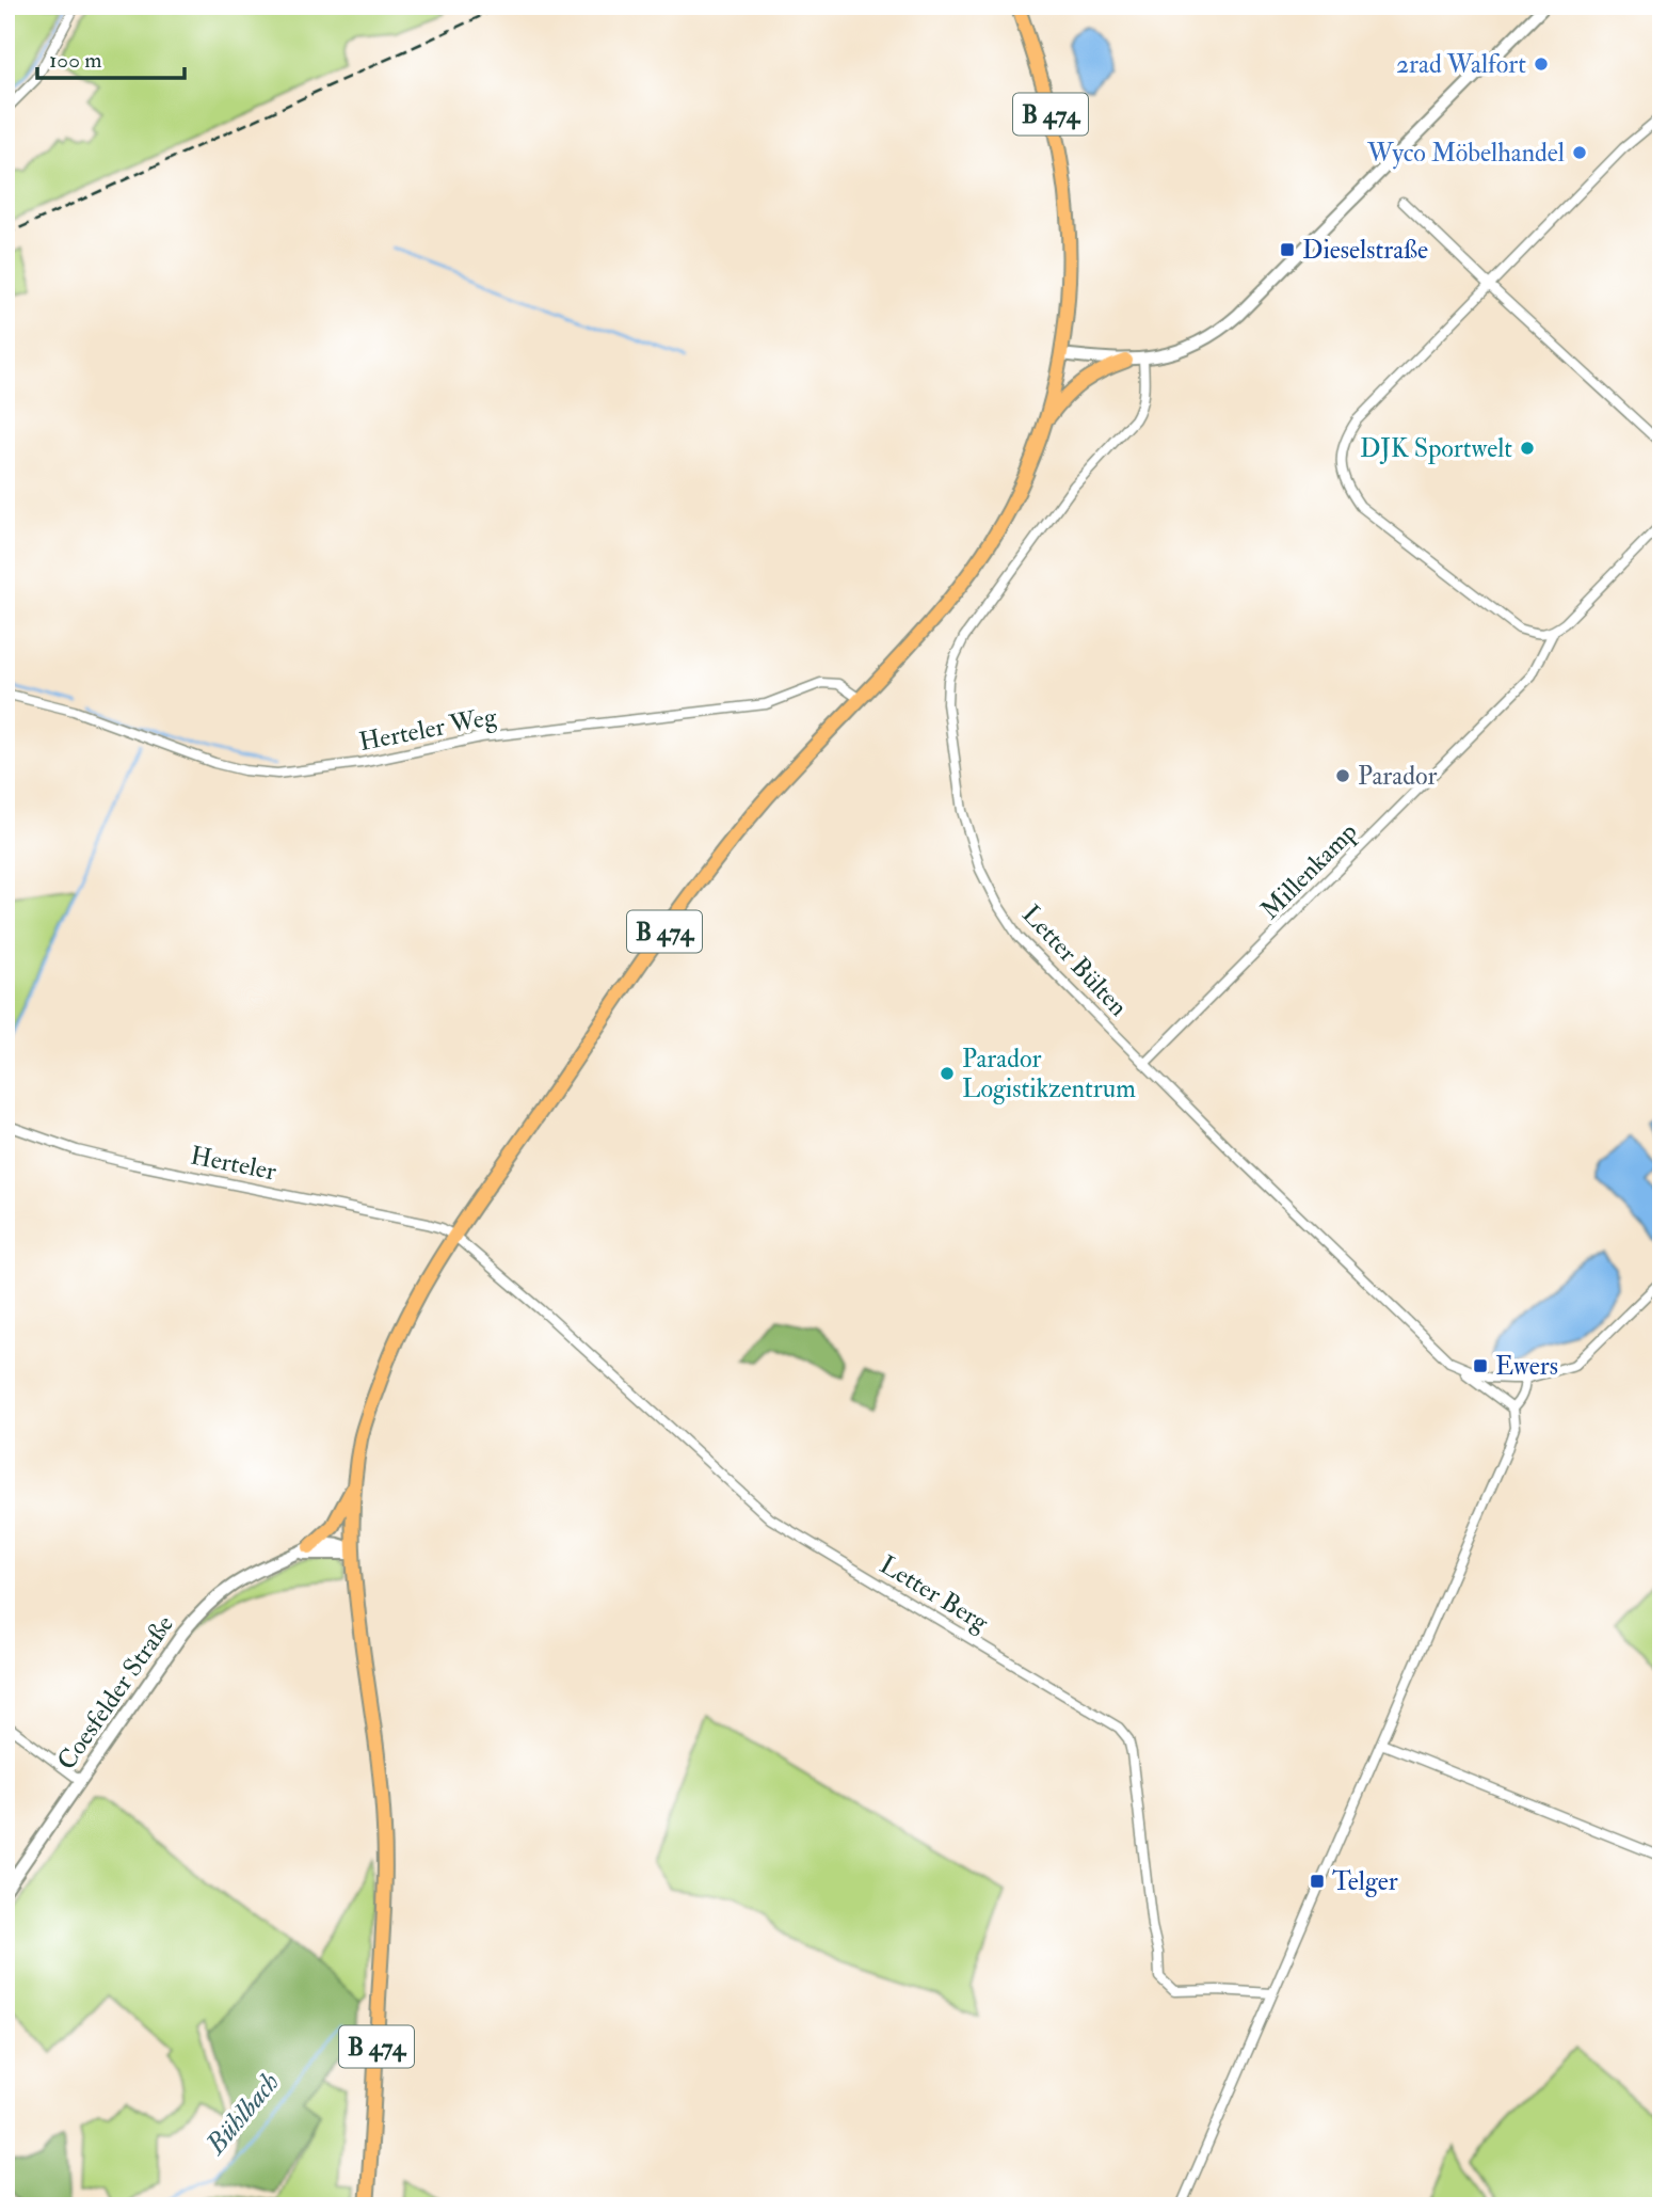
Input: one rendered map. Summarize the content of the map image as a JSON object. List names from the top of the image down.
{
  "streets": {
    "main road": ["B 474"],
    "street": [
      "Herteler Weg",
      "Millenkamp",
      "Letter Bülten",
      "Herteler",
      "Letter Berg",
      "Coesfelder Straße"
    ]
  },
  "crossings": [
    ["B 474", "Herteler Weg"],
    ["B 474", "Herteler"],
    ["B 474", "Letter Berg"],
    ["B 474", "Coesfelder Straße"],
    ["Millenkamp", "Letter Bülten"],
    ["Herteler", "Letter Berg"]
  ],
  "water": ["Bühlbach"],
  "places": {
    "other": [
      "2rad Walfort",
      "Wyco Möbelhandel",
      "DJK Sportwelt",
      "Parador",
      "Parador Logistikzentrum"
    ],
    "transit": ["Dieselstraße", "Ewers", "Telger"]
  },
  "scale_bar": "100 m"
}
